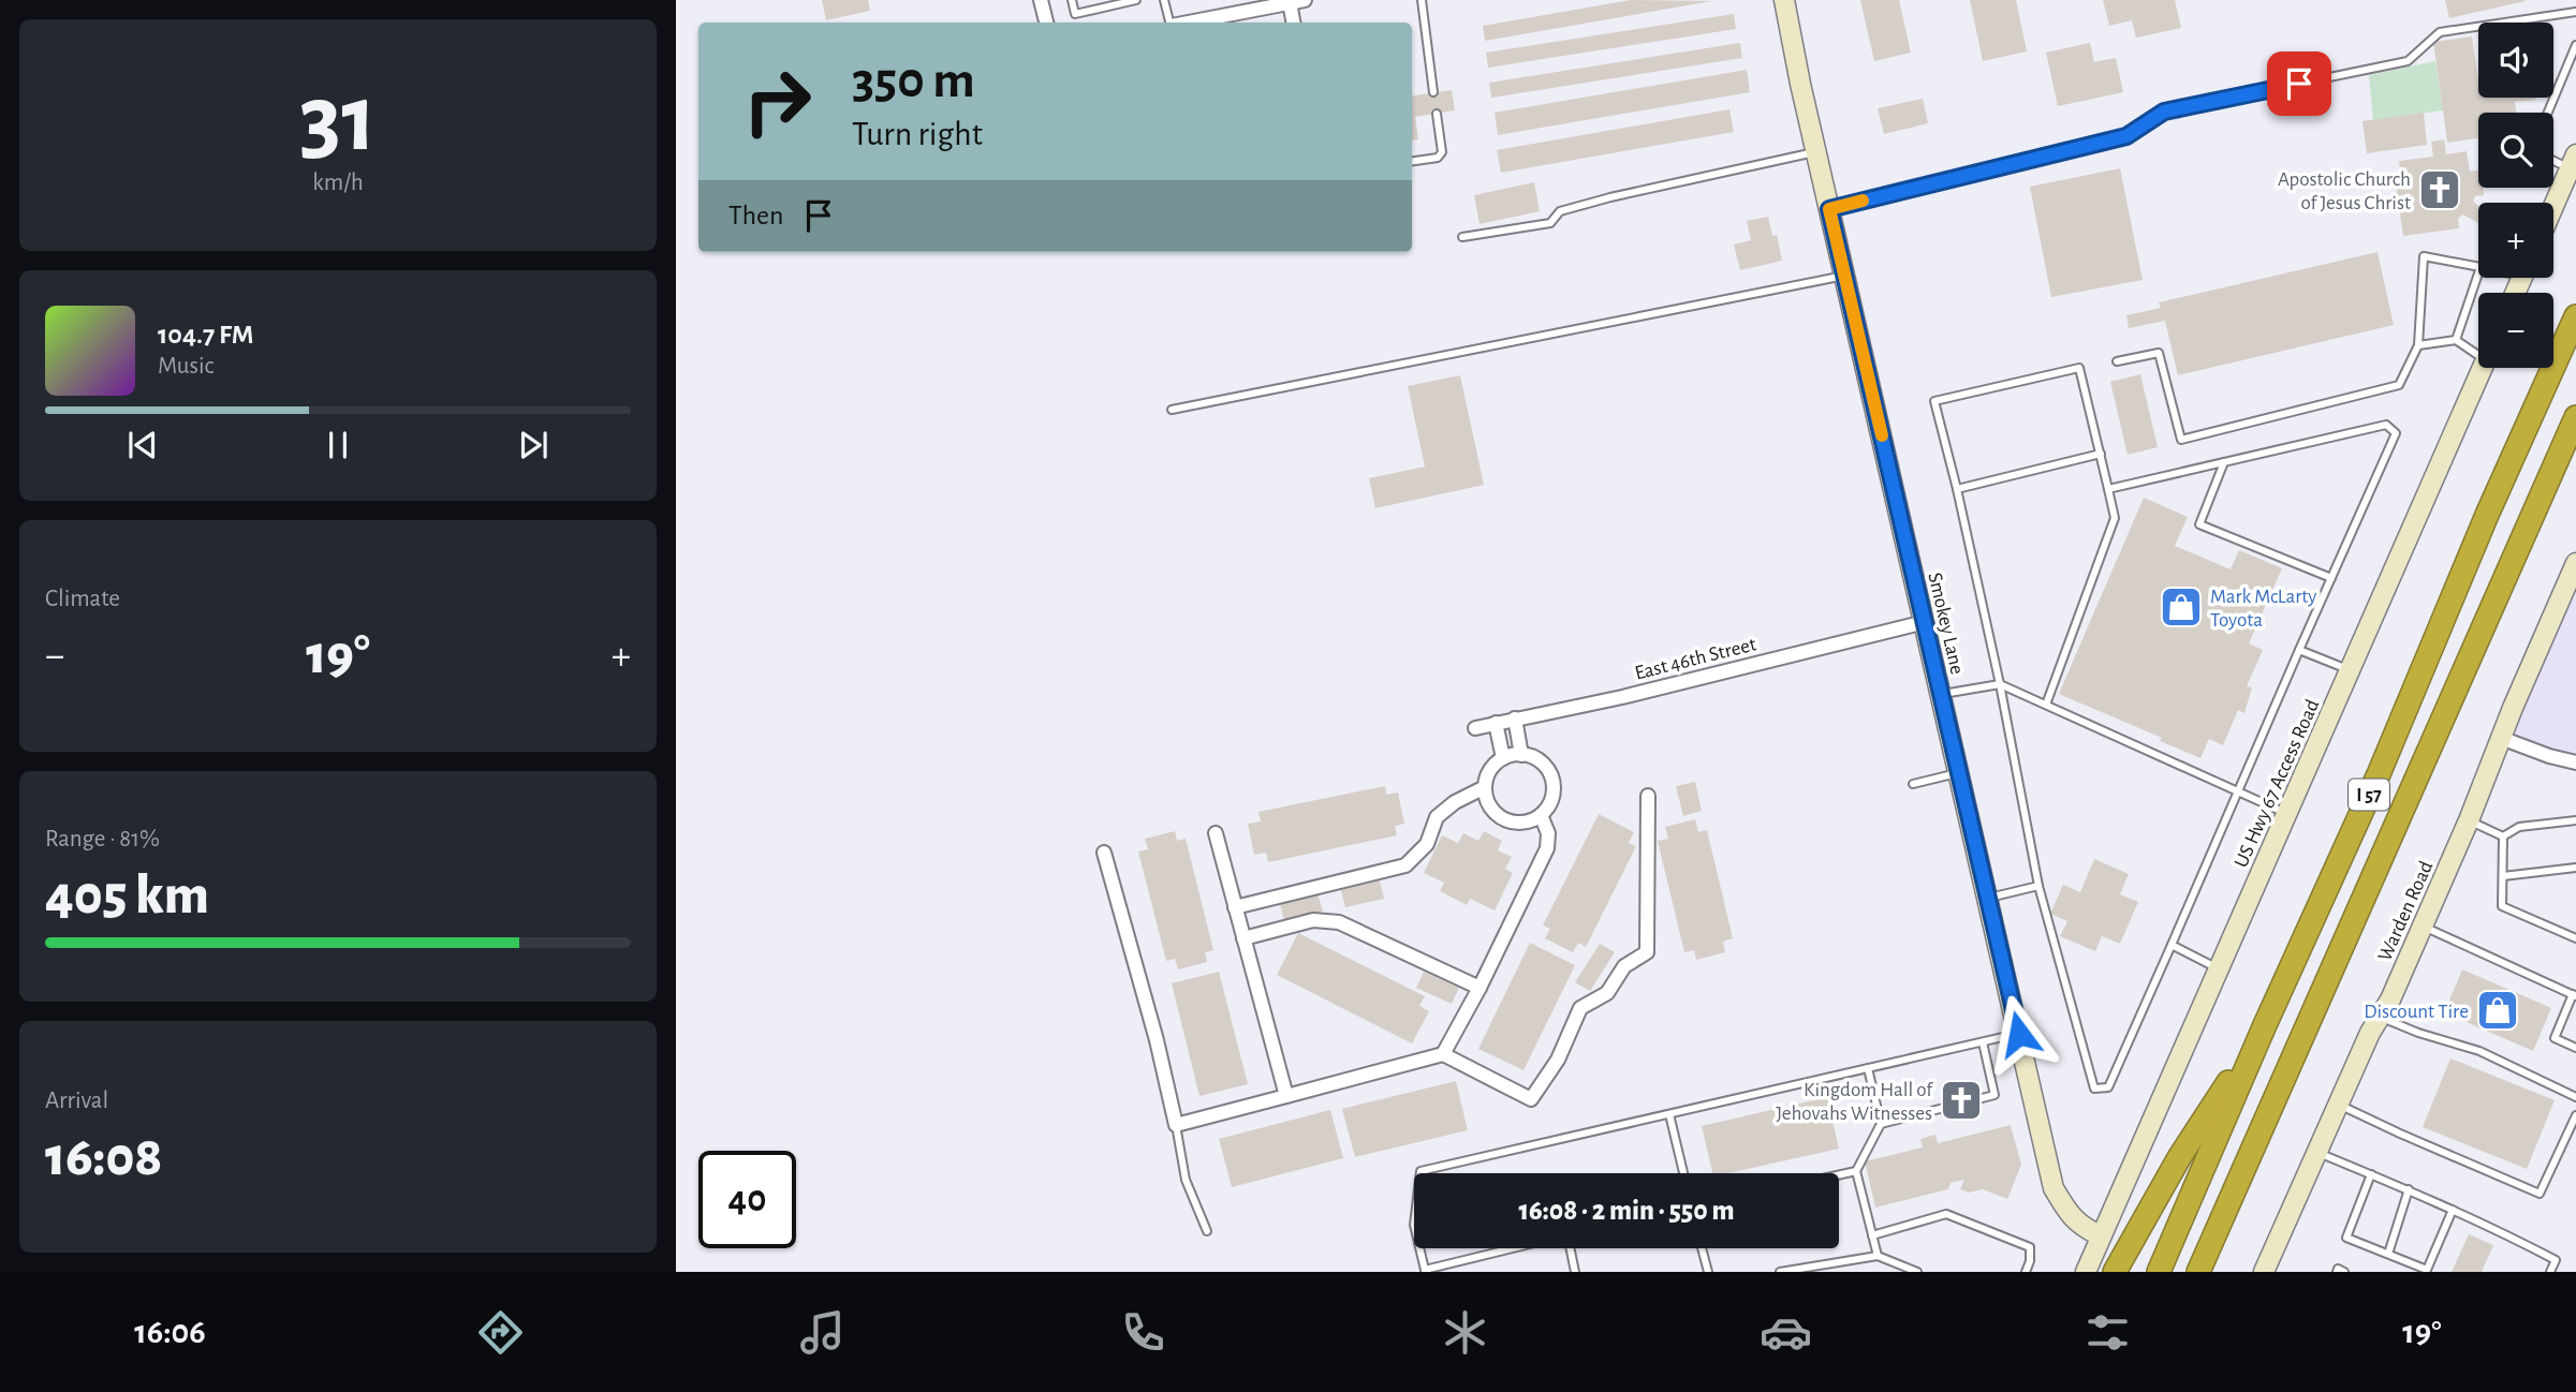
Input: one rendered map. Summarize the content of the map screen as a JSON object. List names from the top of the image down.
{
  "streets": {
    "highway": ["I 57"],
    "main road": ["Smokey Lane", "US Hwy 67 Access Road", "Warden Road"],
    "street": ["East 46th Street"]
  },
  "crossings": [
    ["Smokey Lane", "East 46th Street"],
    ["Smokey Lane", "US Hwy 67 Access Road"]
  ],
  "places": {
    "church": ["Apostolic Church of Jesus Christ", "Kingdom Hall of Jehovahs Witnesses"],
    "shop": ["Mark McLarty Toyota", "Discount Tire"]
  },
  "page": {
    "tile": [
      ["31", "km/h"],
      "Climate",
      ["Range · 81%", "405 km"],
      ["Arrival", "16:08"]
    ],
    "map_buttons": ["+", "−"],
    "turn": ["350 m", "Turn right"],
    "then": "Then",
    "song": ["104.7 FM", "Music"],
    "heat": ["−", "19°", "+"],
    "limit": "40",
    "trip": "16:08 · 2 min · 550 m",
    "tabs": ["16:06", "19°"]
  }
}
